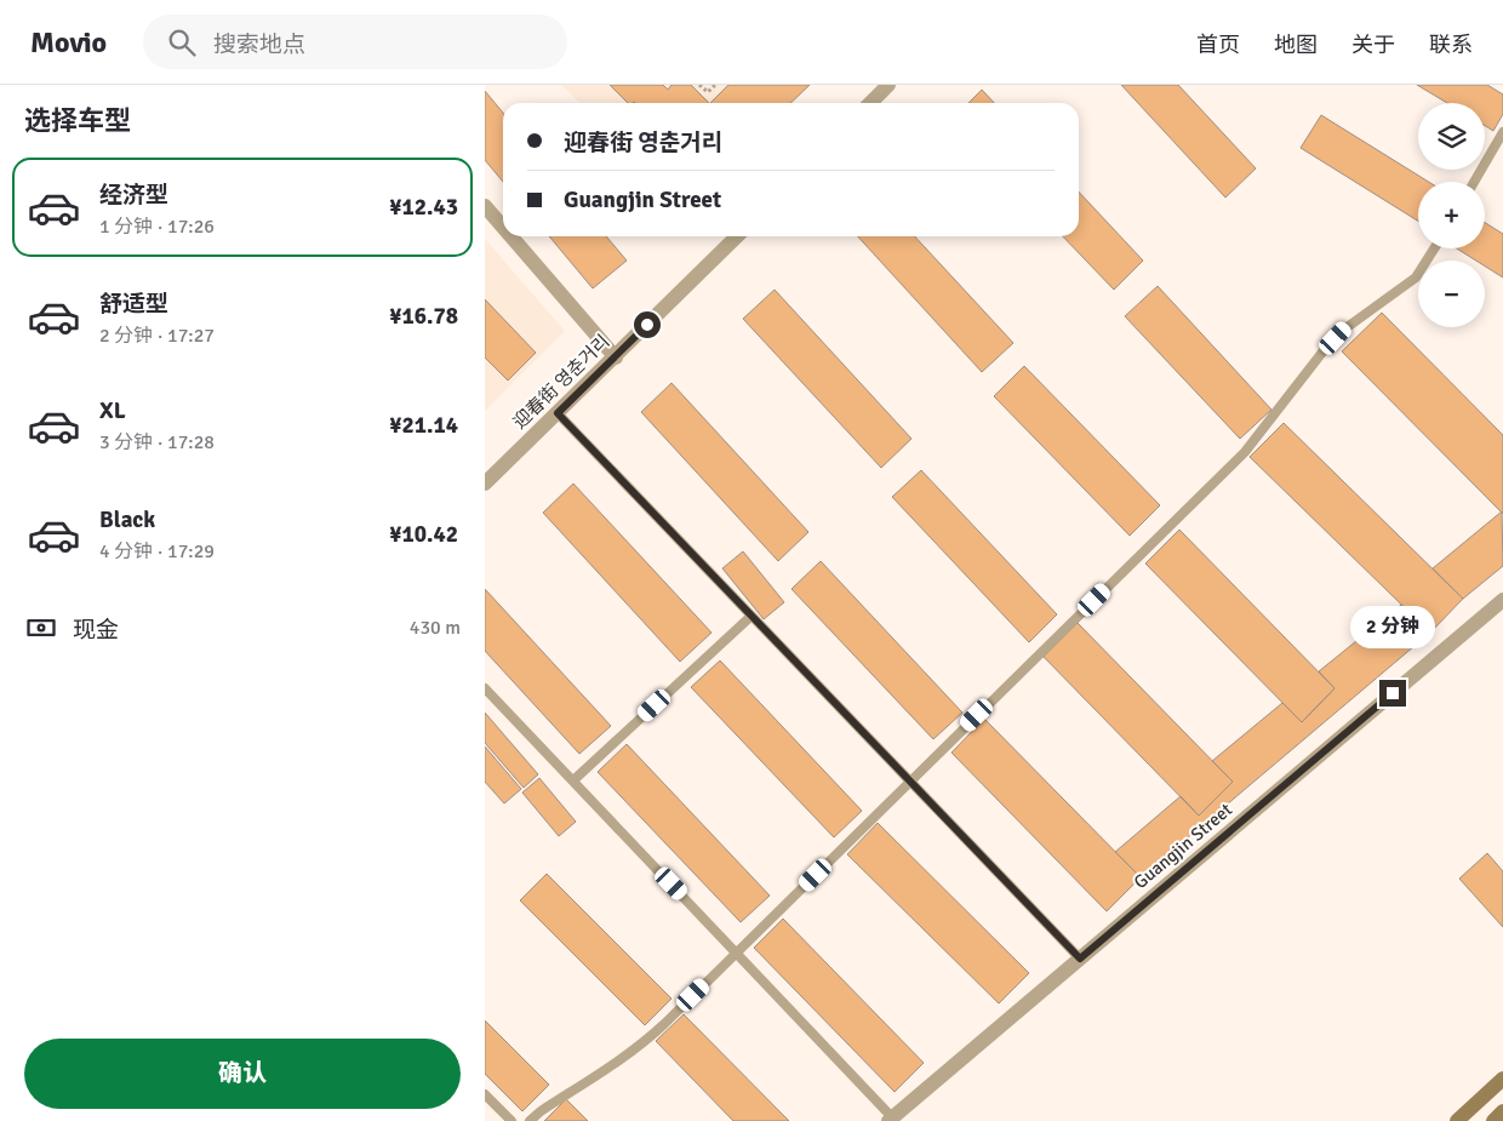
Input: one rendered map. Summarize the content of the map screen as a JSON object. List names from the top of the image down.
{
  "streets": {
    "street": ["迎春街 영춘거리", "Guangjin Street"]
  },
  "page": {
    "header": "Movio",
    "search": "搜索地点",
    "nav": [
      "首页",
      "地图",
      "关于",
      "联系"
    ],
    "heading": "选择车型",
    "map_buttons": ["+", "−"],
    "banner": ["迎春街 영춘거리", "Guangjin Street"],
    "list": [
      {
        "name": "经济型",
        "note": "1 分钟 · 17:26",
        "value": "¥12.43"
      },
      {
        "name": "舒适型",
        "note": "2 分钟 · 17:27",
        "value": "¥16.78"
      },
      {
        "name": "XL",
        "note": "3 分钟 · 17:28",
        "value": "¥21.14"
      },
      {
        "name": "Black",
        "note": "4 分钟 · 17:29",
        "value": "¥10.42"
      }
    ],
    "pay": ["现金", "430 m"],
    "bubble": "2 分钟",
    "buttons": "确认"
  }
}
